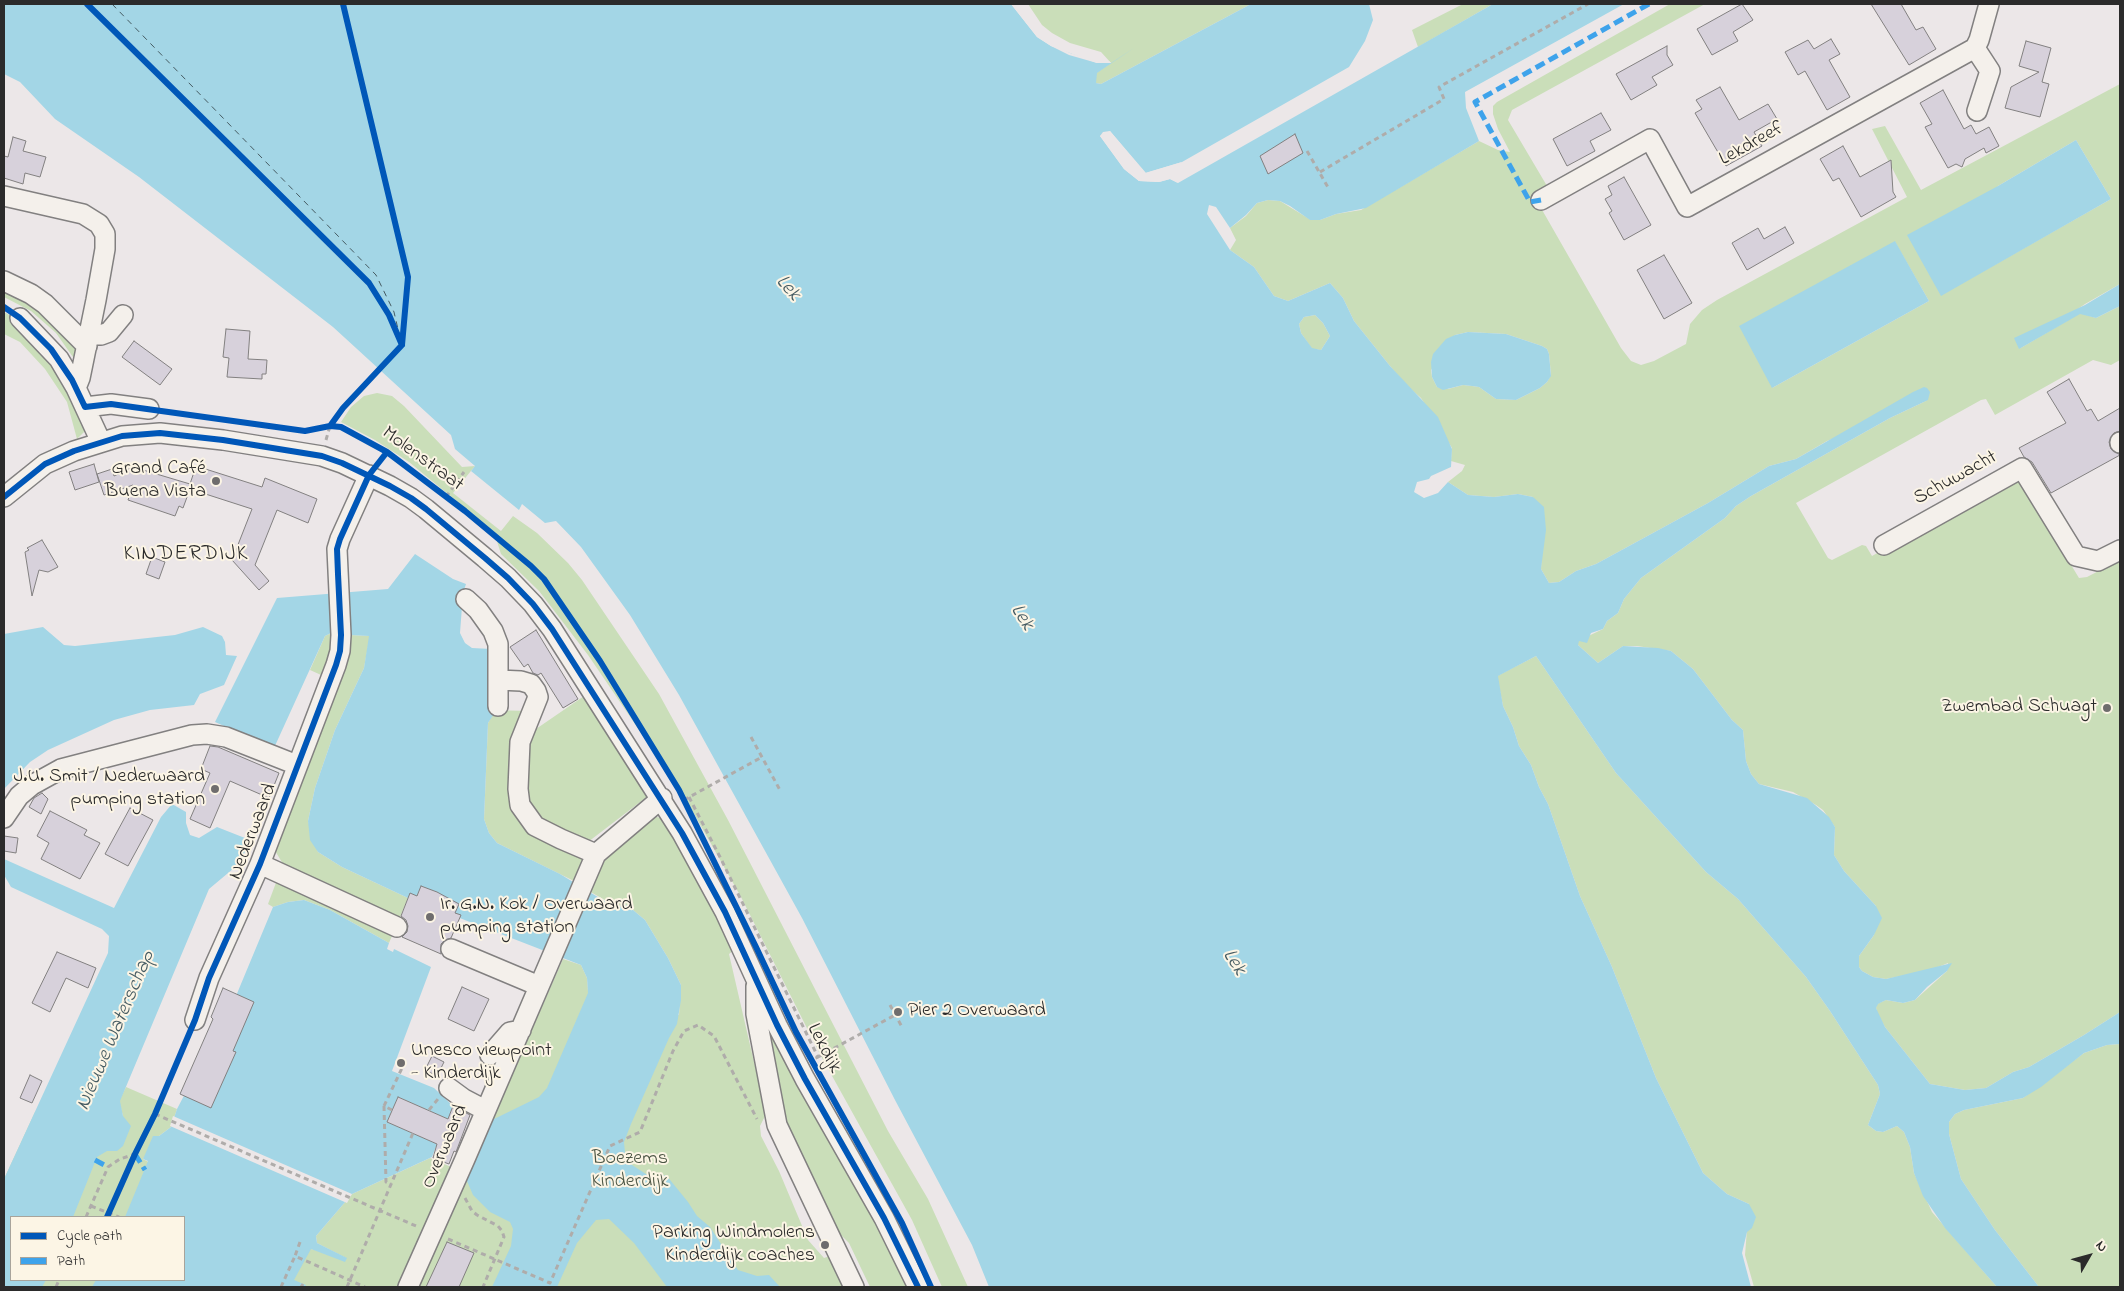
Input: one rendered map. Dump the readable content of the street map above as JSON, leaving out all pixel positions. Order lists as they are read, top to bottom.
{
  "streets": {
    "street": [
      "Lekdreef",
      "Molenstraat",
      "Schuwacht",
      "Nederwaard",
      "Lekdijk",
      "Overwaard"
    ]
  },
  "crossings": [
    ["Molenstraat", "Nederwaard"],
    ["Molenstraat", "Lekdijk"],
    ["Molenstraat", "Overwaard"],
    ["Lekdijk", "Overwaard"]
  ],
  "districts": ["KINDERDIJK"],
  "water": ["Lek", "Nieuwe Waterschap"],
  "parks": ["Boezems Kinderdijk"],
  "places": [
    "Grand Café Buena Vista",
    "Zwembad Schuagt",
    "J.U. Smit / Nederwaard pumping station",
    "Ir. G.N. Kok / Overwaard pumping station",
    "Pier 2 Overwaard",
    "Unesco viewpoint - Kinderdijk",
    "Parking Windmolens Kinderdijk coaches"
  ],
  "legend": ["Cycle path", "Path"],
  "north": "top right"
}
